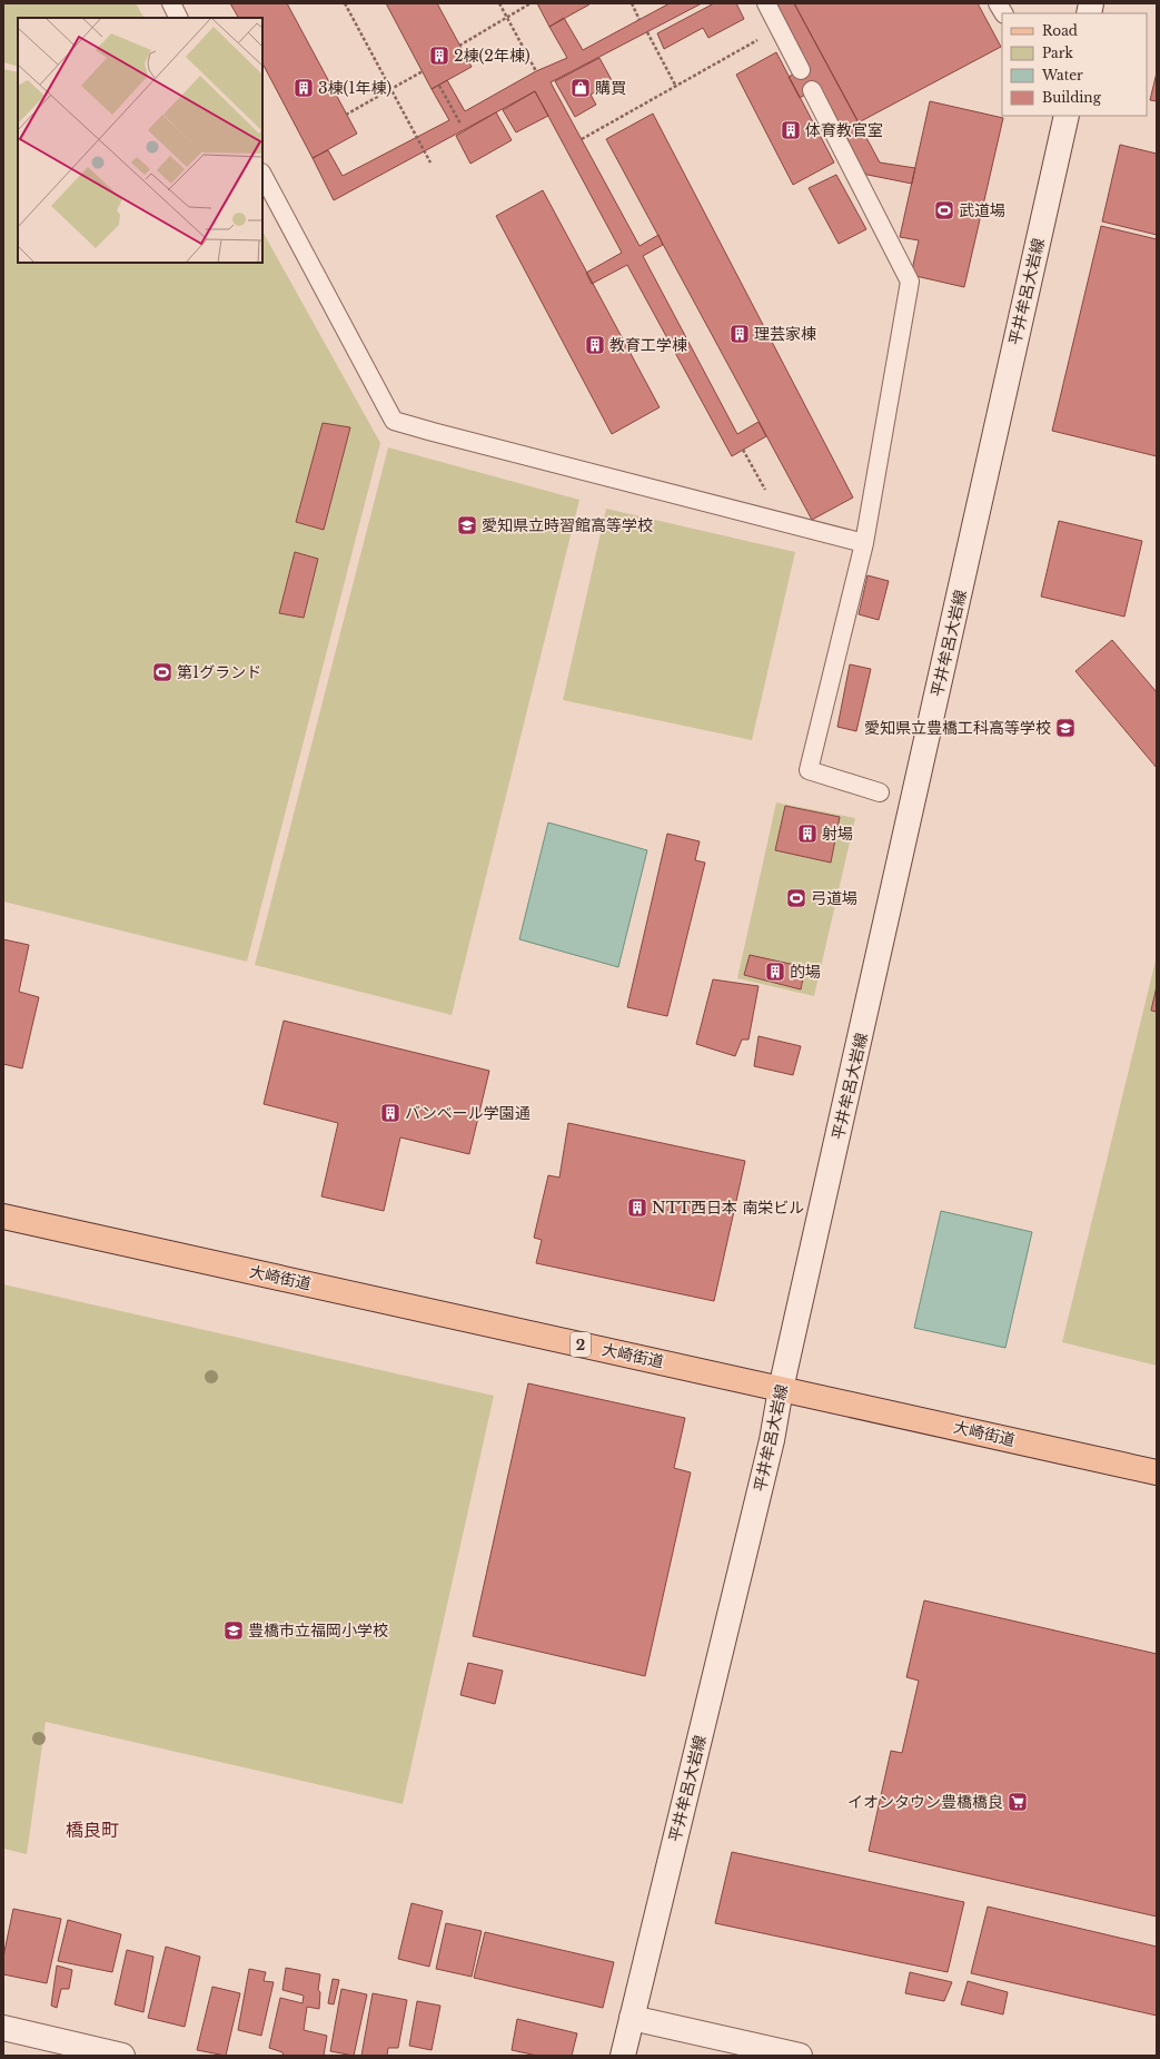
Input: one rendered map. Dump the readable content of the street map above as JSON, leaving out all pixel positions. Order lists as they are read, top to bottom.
{
  "streets": {
    "main road": ["平井牟呂大岩線", "大崎街道", "2"]
  },
  "crossings": [
    ["平井牟呂大岩線", "大崎街道"]
  ],
  "districts": ["橋良町"],
  "places": {
    "building": [
      "2棟(2年棟)",
      "3棟(1年棟)",
      "体育教官室",
      "理芸家棟",
      "教育工学棟",
      "射場",
      "的場",
      "バンベール学園通",
      "NTT西日本 南栄ビル"
    ],
    "shop": ["購買"],
    "sports": ["武道場", "第1グランド", "弓道場"],
    "school or university": ["愛知県立時習館高等学校", "愛知県立豊橋工科高等学校", "豊橋市立福岡小学校"],
    "supermarket": ["イオンタウン豊橋橋良"]
  },
  "legend": [
    "Road",
    "Park",
    "Water",
    "Building"
  ]
}
